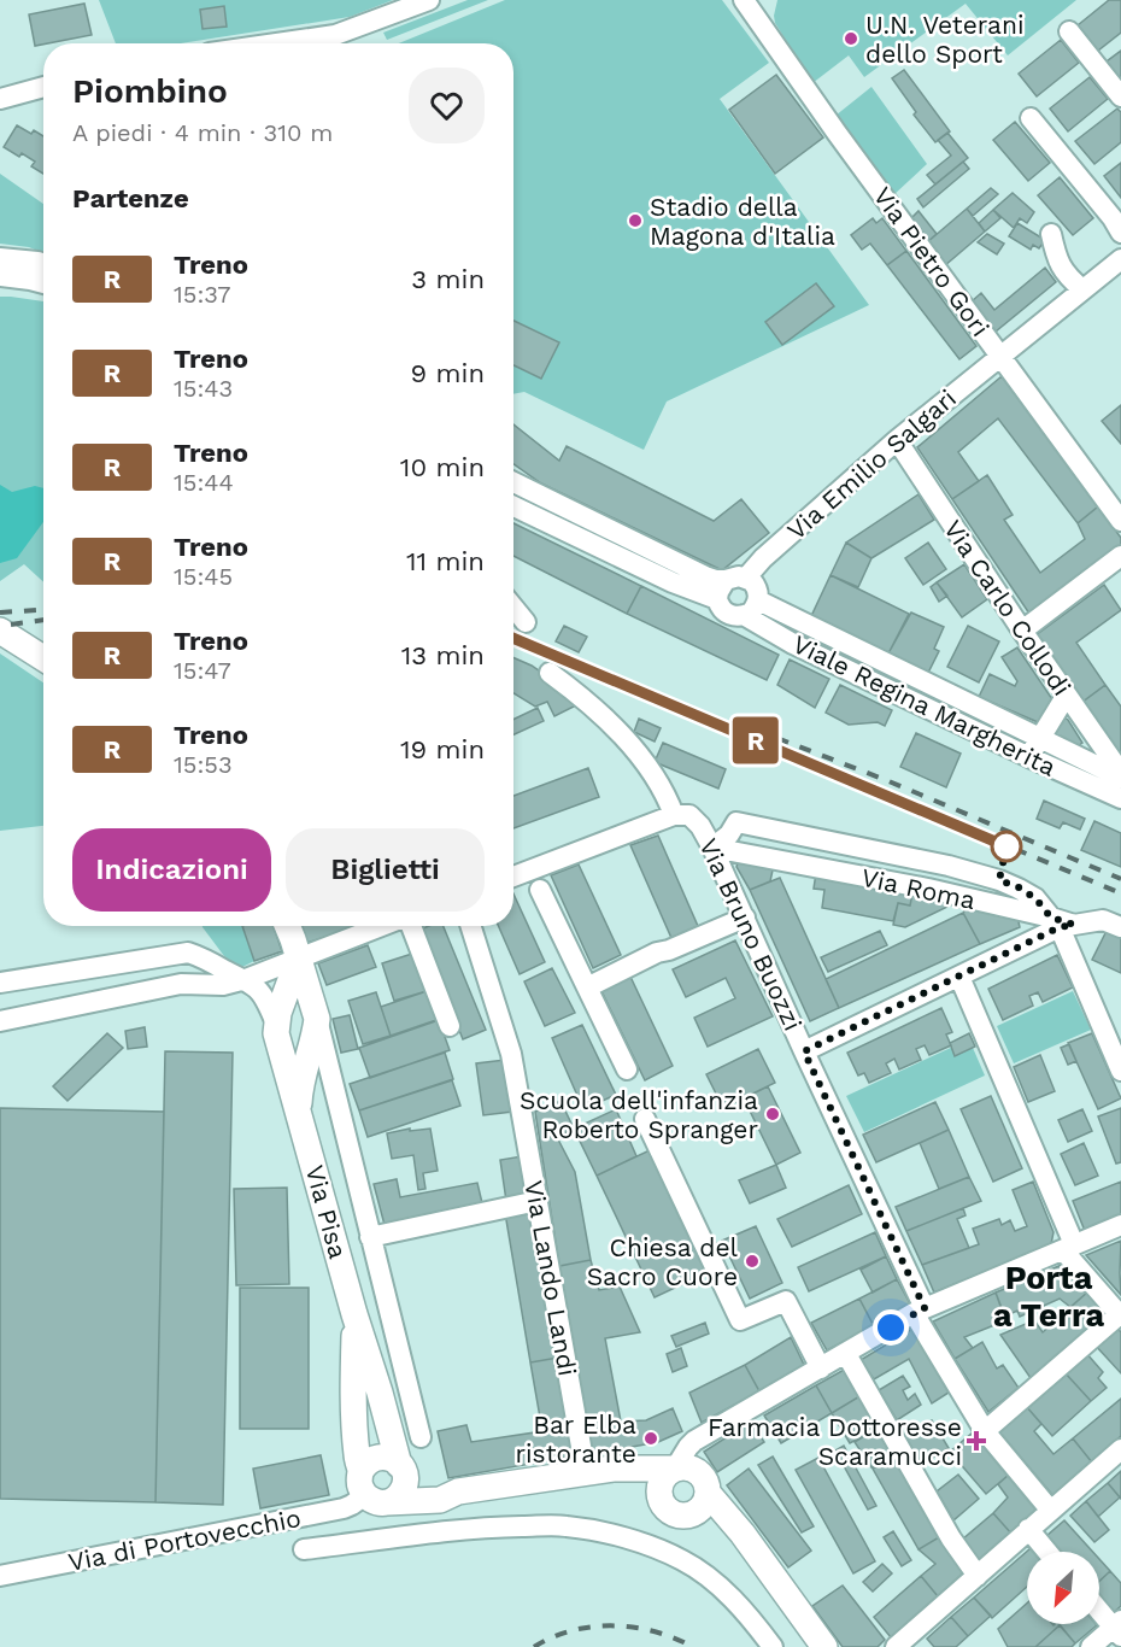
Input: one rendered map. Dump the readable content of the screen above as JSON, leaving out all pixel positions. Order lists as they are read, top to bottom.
{
  "streets": {
    "main road": ["Via Pisa", "Via di Portovecchio"],
    "street": [
      "Via Pietro Gori",
      "Via Emilio Salgari",
      "Via Carlo Collodi",
      "Viale Regina Margherita",
      "Via Roma",
      "Via Bruno Buozzi",
      "Via Lando Landi"
    ]
  },
  "crossings": [
    ["Via Pietro Gori", "Via Emilio Salgari"],
    ["Via Emilio Salgari", "Via Carlo Collodi"],
    ["Via Emilio Salgari", "Viale Regina Margherita"],
    ["Via Carlo Collodi", "Viale Regina Margherita"],
    ["Via Roma", "Via Bruno Buozzi"],
    ["Via Pisa", "Via di Portovecchio"]
  ],
  "districts": ["Porta a Terra"],
  "places": {
    "other": [
      "U.N. Veterani dello Sport",
      "Stadio della Magona d'Italia",
      "Scuola dell'infanzia Roberto Spranger",
      "Chiesa del Sacro Cuore",
      "Bar Elba ristorante"
    ],
    "health": ["Farmacia Dottoresse Scaramucci"]
  },
  "north": "bottom left",
  "page": {
    "on_map": "R",
    "heading": [
      ["Piombino", "A piedi · 4 min · 310 m"],
      "Partenze"
    ],
    "list": [
      {
        "mark": "R",
        "name": "Treno",
        "note": "15:37",
        "value": "3 min"
      },
      {
        "mark": "R",
        "name": "Treno",
        "note": "15:43",
        "value": "9 min"
      },
      {
        "mark": "R",
        "name": "Treno",
        "note": "15:44",
        "value": "10 min"
      },
      {
        "mark": "R",
        "name": "Treno",
        "note": "15:45",
        "value": "11 min"
      },
      {
        "mark": "R",
        "name": "Treno",
        "note": "15:47",
        "value": "13 min"
      },
      {
        "mark": "R",
        "name": "Treno",
        "note": "15:53",
        "value": "19 min"
      }
    ],
    "buttons": ["Indicazioni", "Biglietti"]
  }
}
